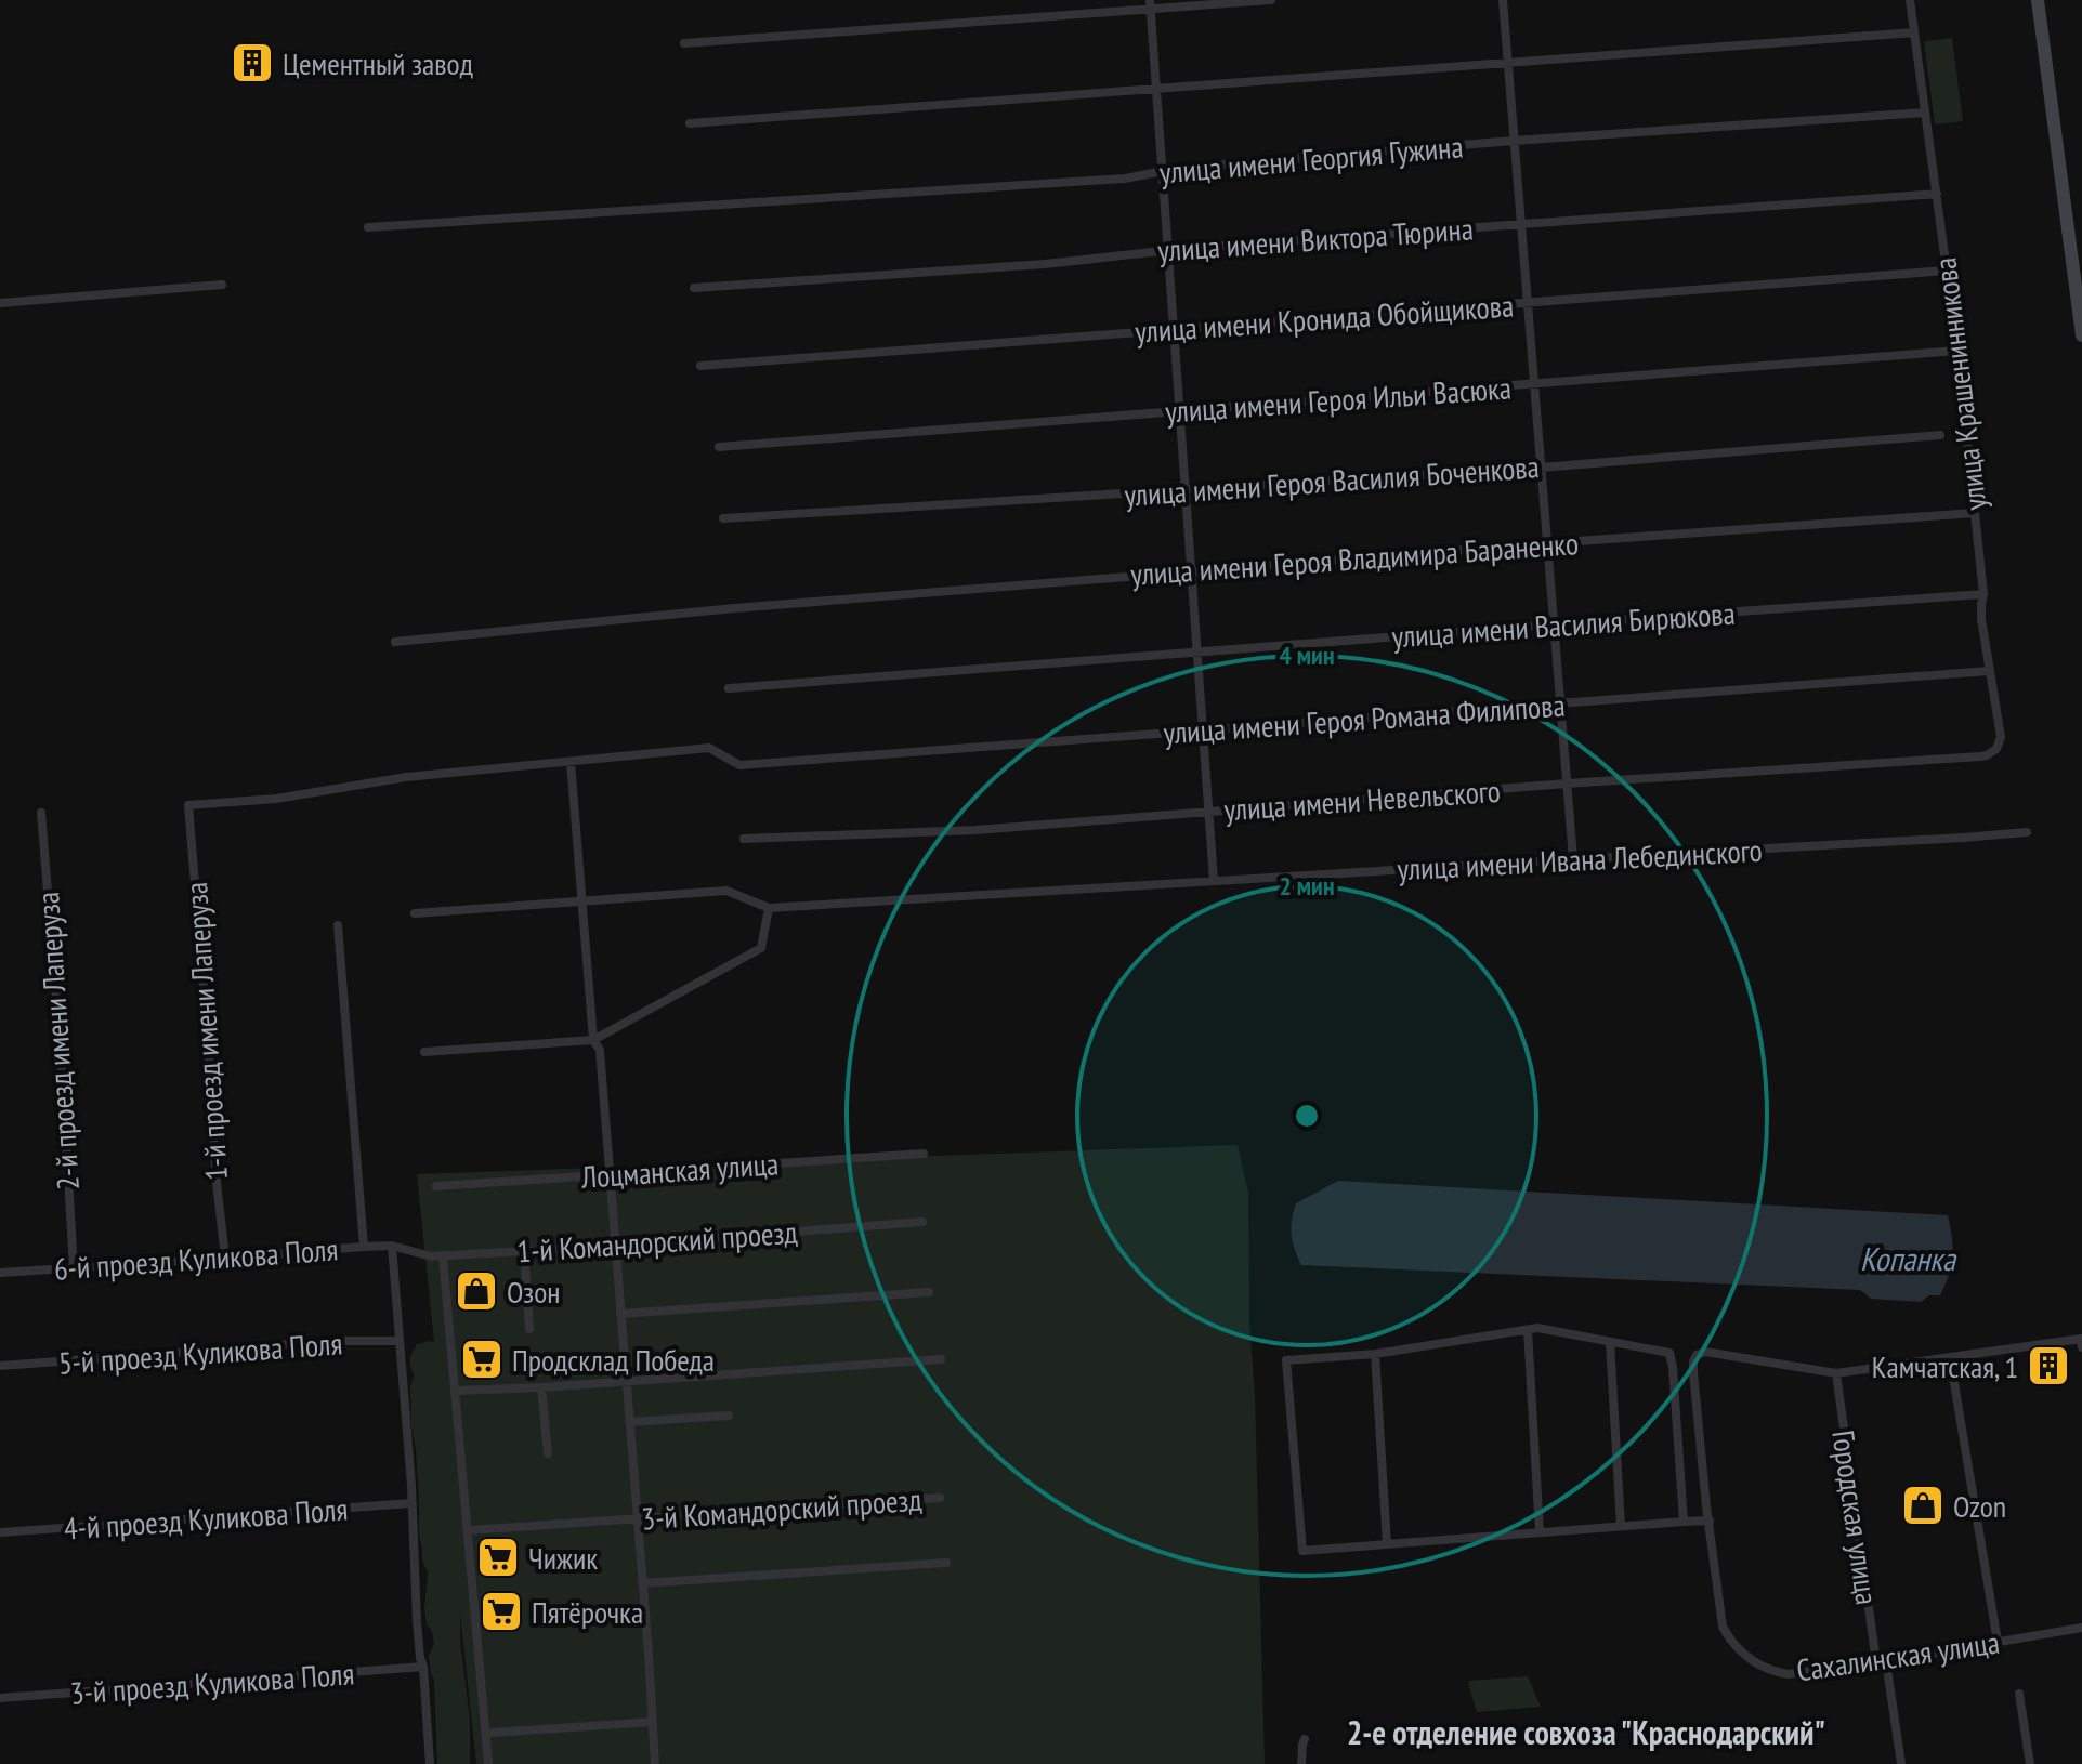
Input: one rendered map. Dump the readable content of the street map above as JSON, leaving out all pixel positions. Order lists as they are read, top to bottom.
{
  "streets": {
    "street": [
      "улица имени Георгия Гужина",
      "улица имени Виктора Тюрина",
      "улица имени Кронида Обойщикова",
      "улица Крашенинникова",
      "улица имени Героя Ильи Васюка",
      "улица имени Героя Василия Боченкова",
      "улица имени Героя Владимира Бараненко",
      "улица имени Василия Бирюкова",
      "улица имени Героя Романа Филипова",
      "улица имени Невельского",
      "улица имени Ивана Лебединского",
      "1-й проезд имени Лаперуза",
      "2-й проезд имени Лаперуза",
      "Лоцманская улица",
      "1-й Командорский проезд",
      "6-й проезд Куликова Поля",
      "5-й проезд Куликова Поля",
      "3-й Командорский проезд",
      "Городская улица",
      "4-й проезд Куликова Поля",
      "Сахалинская улица",
      "3-й проезд Куликова Поля"
    ]
  },
  "crossings": [
    ["улица имени Георгия Гужина", "улица Крашенинникова"],
    ["улица имени Виктора Тюрина", "улица Крашенинникова"],
    ["улица имени Кронида Обойщикова", "улица Крашенинникова"],
    ["улица Крашенинникова", "улица имени Героя Ильи Васюка"],
    ["улица Крашенинникова", "улица имени Героя Владимира Бараненко"],
    ["улица Крашенинникова", "улица имени Василия Бирюкова"],
    ["улица Крашенинникова", "улица имени Героя Романа Филипова"],
    ["улица Крашенинникова", "улица имени Невельского"],
    ["улица имени Героя Романа Филипова", "1-й проезд имени Лаперуза"],
    ["1-й проезд имени Лаперуза", "6-й проезд Куликова Поля"],
    ["2-й проезд имени Лаперуза", "6-й проезд Куликова Поля"],
    ["1-й Командорский проезд", "6-й проезд Куликова Поля"],
    ["Городская улица", "Сахалинская улица"]
  ],
  "districts": ["2-е отделение совхоза \"Краснодарский\""],
  "water": ["Копанка"],
  "places": {
    "building": ["Цементный завод", "Камчатская, 1"],
    "shop": ["Озон", "Ozon"],
    "supermarket": ["Продсклад Победа", "Чижик", "Пятёрочка"]
  },
  "rings": ["4 мин", "2 мин"]
}
